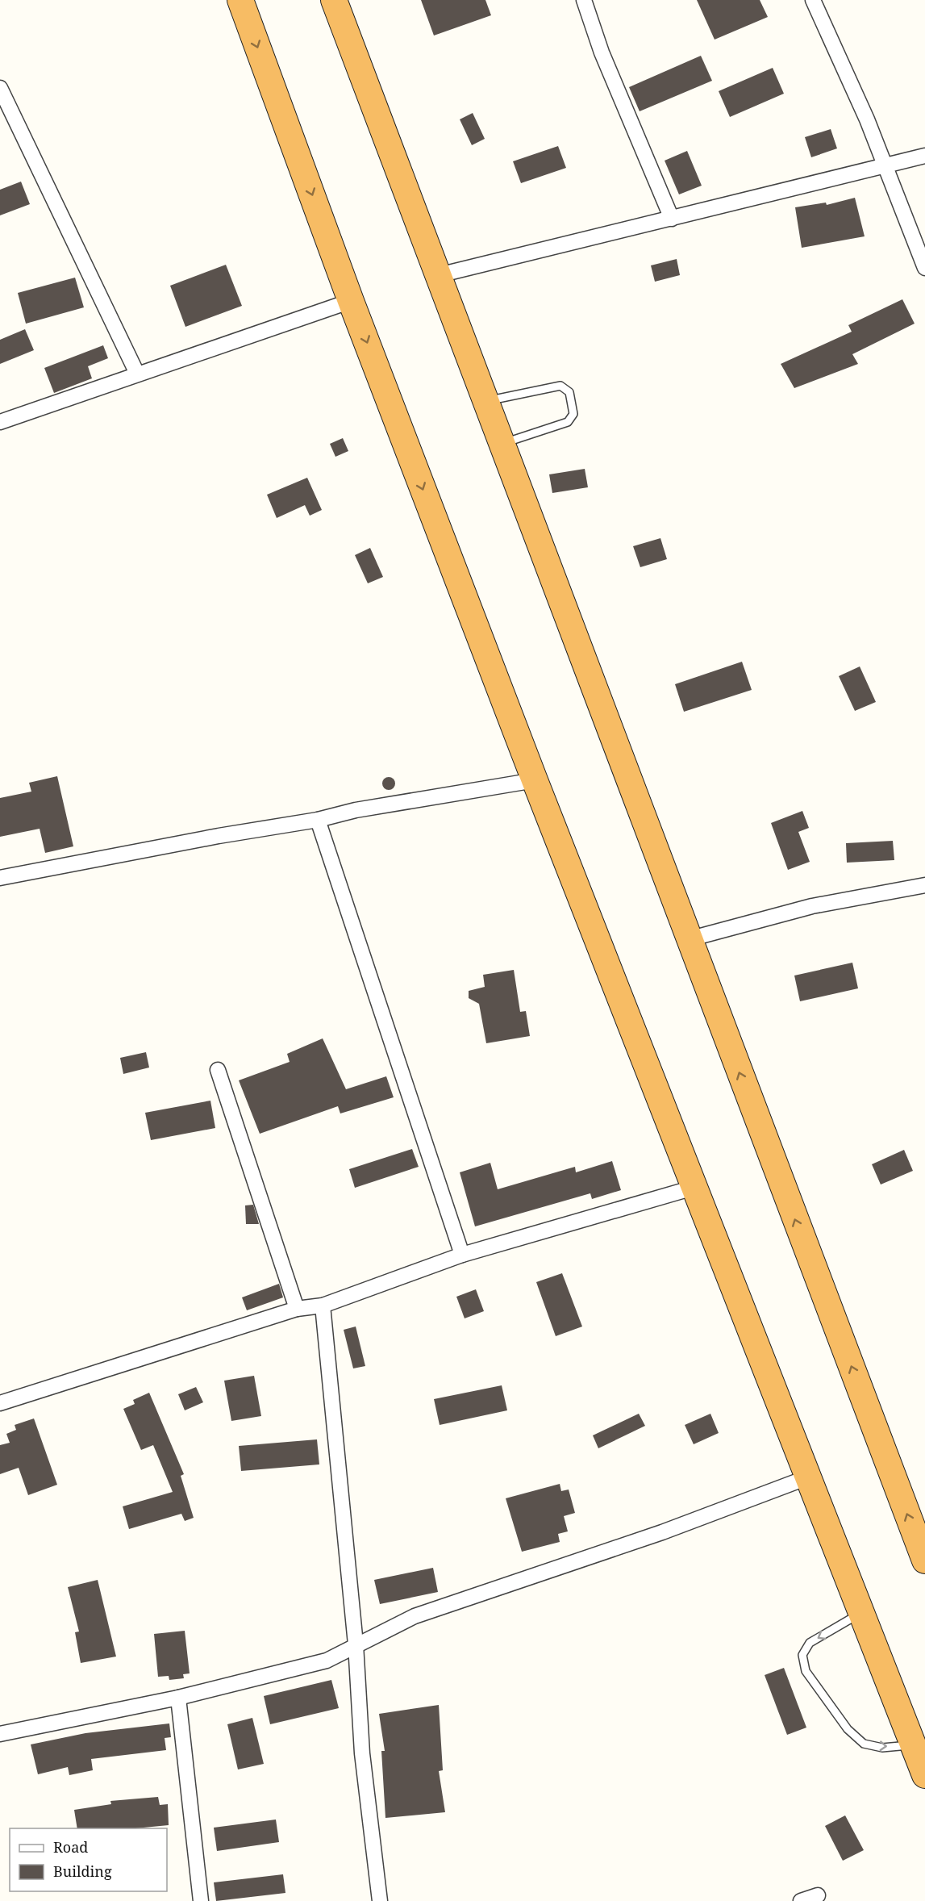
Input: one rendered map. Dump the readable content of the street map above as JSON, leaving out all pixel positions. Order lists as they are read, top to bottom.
{
  "legend": ["Road", "Building"]
}
